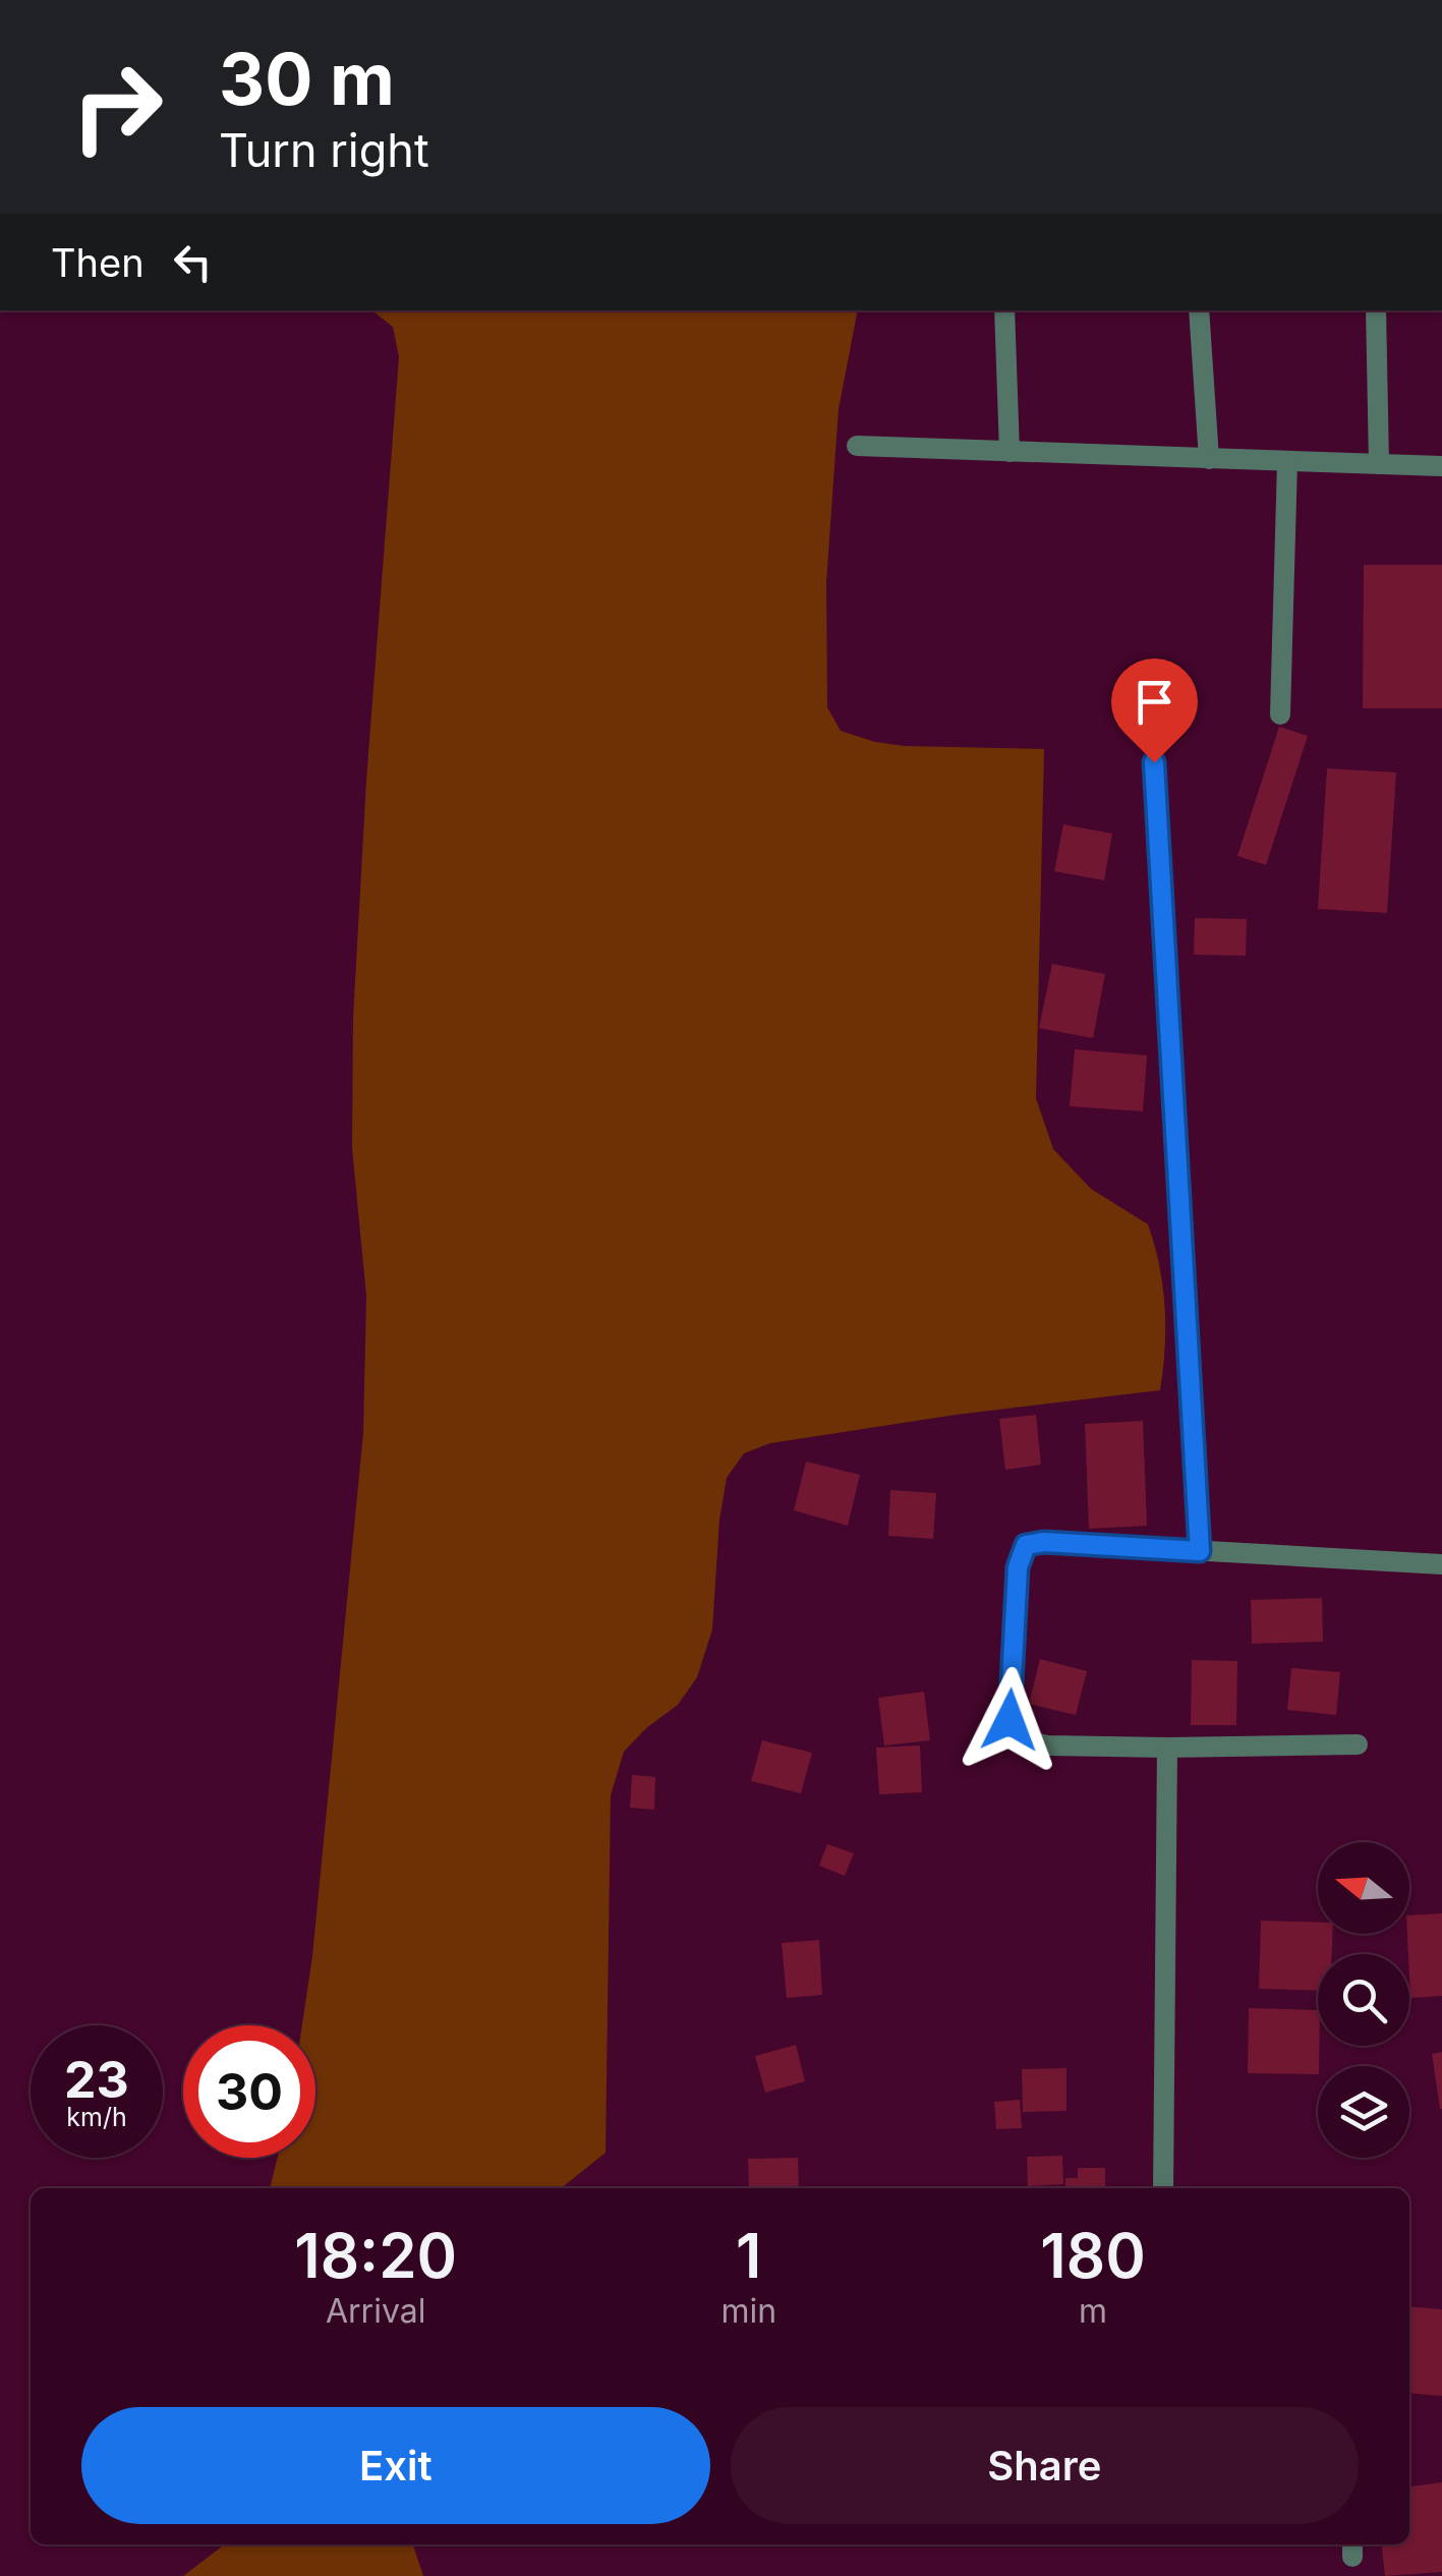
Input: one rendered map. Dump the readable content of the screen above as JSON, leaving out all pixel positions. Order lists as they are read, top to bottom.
{
  "north": "left",
  "page": {
    "turn": ["30 m", "Turn right"],
    "then": "Then",
    "speed": "23 km/h",
    "limit": "30",
    "eta": [
      "18:20",
      "Arrival",
      "1",
      "min",
      "180",
      "m"
    ],
    "buttons": ["Exit", "Share"]
  }
}
